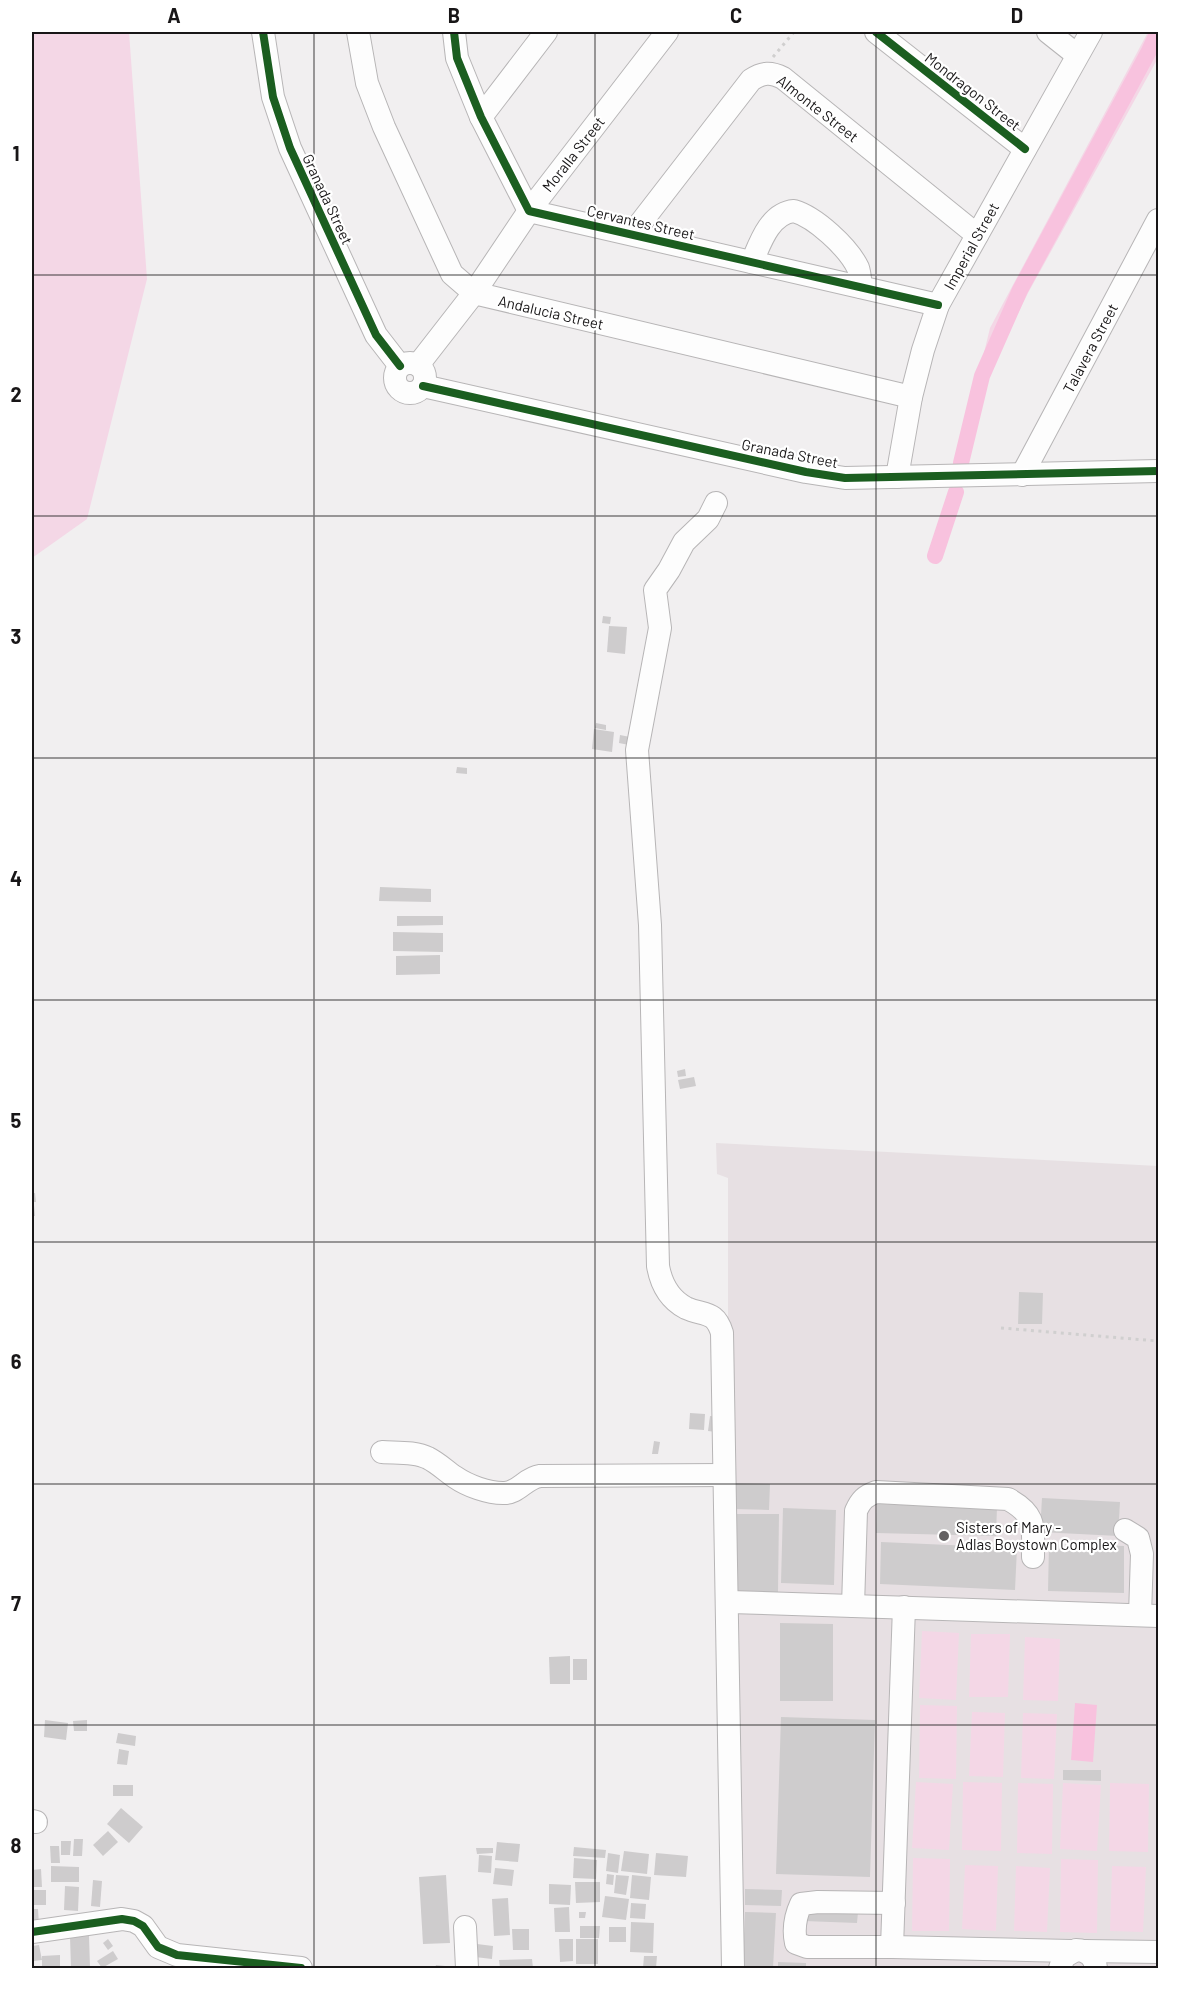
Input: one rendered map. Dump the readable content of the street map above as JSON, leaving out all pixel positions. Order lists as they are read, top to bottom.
{
  "streets": {
    "street": [
      "Mondragon Street",
      "Almonte Street",
      "Moralla Street",
      "Granada Street",
      "Cervantes Street",
      "Imperial Street",
      "Andalucia Street",
      "Talavera Street"
    ]
  },
  "crossings": [
    ["Mondragon Street", "Imperial Street"],
    ["Almonte Street", "Cervantes Street"],
    ["Almonte Street", "Imperial Street"],
    ["Moralla Street", "Granada Street"],
    ["Moralla Street", "Cervantes Street"],
    ["Moralla Street", "Andalucia Street"],
    ["Granada Street", "Imperial Street"],
    ["Granada Street", "Talavera Street"],
    ["Cervantes Street", "Imperial Street"],
    ["Imperial Street", "Andalucia Street"]
  ],
  "places": ["Sisters of Mary - Adlas Boystown Complex"],
  "grid": {
    "columns": [
      "A",
      "B",
      "C",
      "D"
    ],
    "rows": [
      "1",
      "2",
      "3",
      "4",
      "5",
      "6",
      "7",
      "8"
    ]
  }
}
